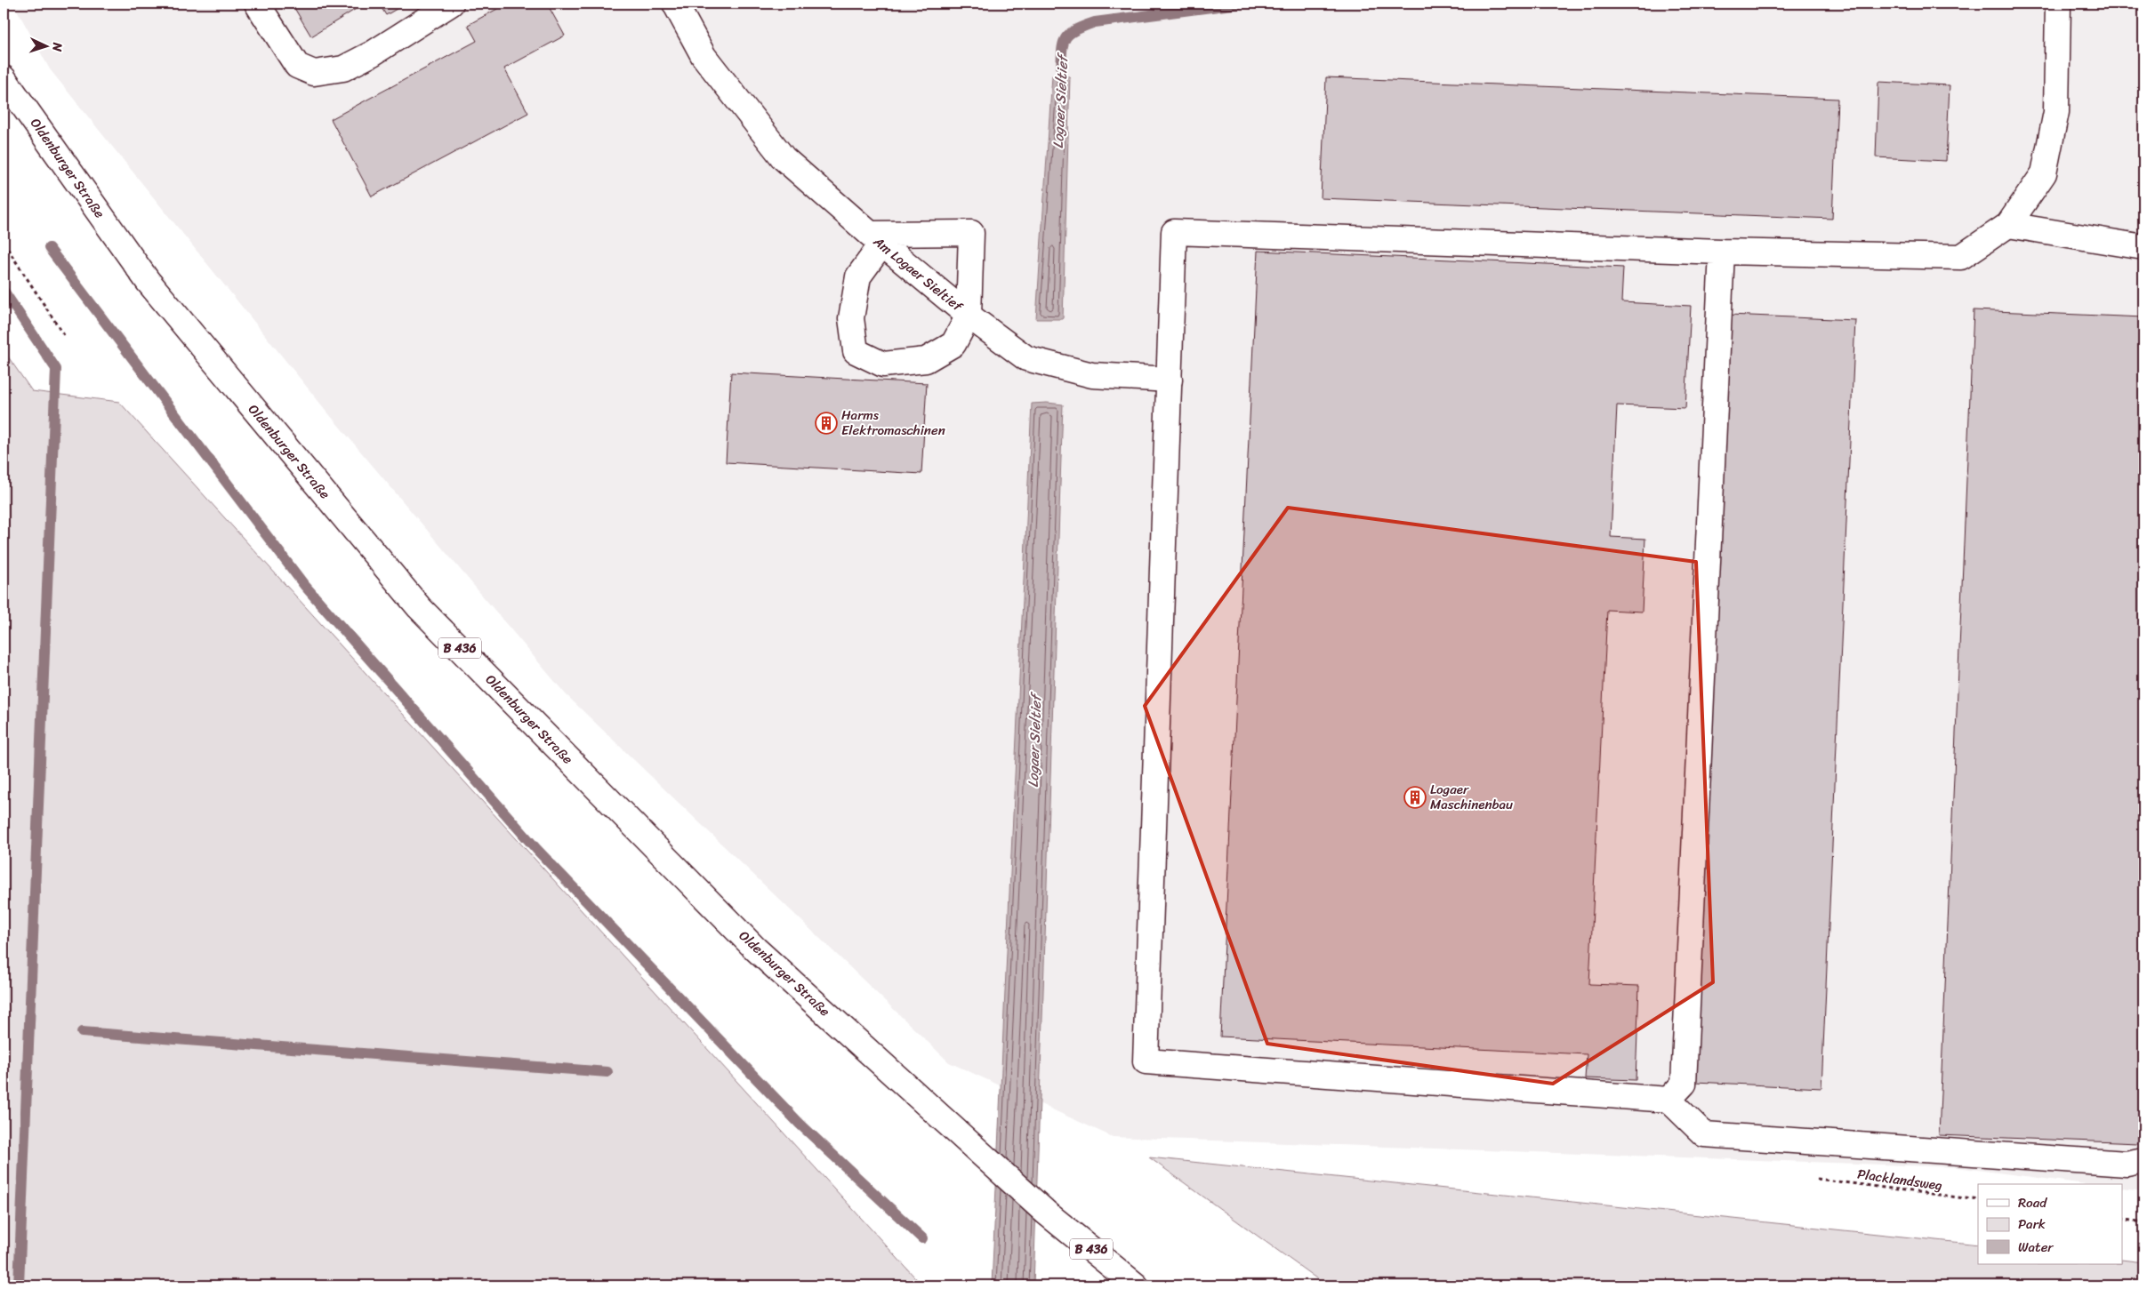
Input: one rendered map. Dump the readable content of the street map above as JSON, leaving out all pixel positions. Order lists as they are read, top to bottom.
{
  "streets": {
    "main road": ["Oldenburger Straße", "Am Logaer Sieltief", "B 436"],
    "path": ["Placklandsweg"]
  },
  "water": ["Logaer Sieltief"],
  "places": {
    "building": ["Harms Elektromaschinen", "Logaer Maschinenbau"]
  },
  "legend": ["Road", "Park", "Water"],
  "north": "right"
}
